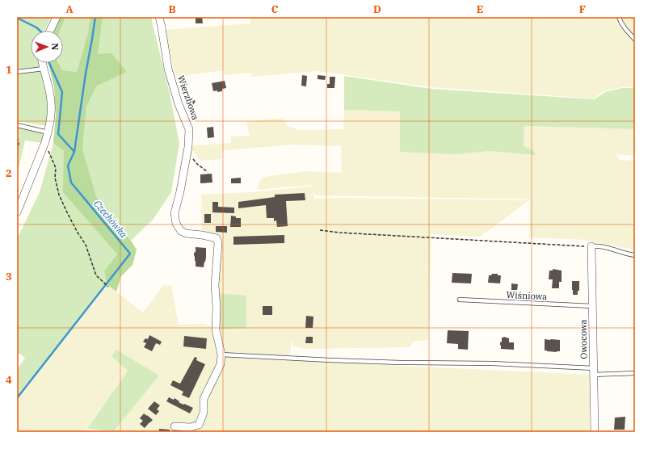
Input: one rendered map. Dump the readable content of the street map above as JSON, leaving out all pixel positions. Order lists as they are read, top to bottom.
{
  "streets": {
    "street": ["Wierzbowa", "Owocowa"],
    "lane": ["Wiśniowa"]
  },
  "crossings": [
    ["Wiśniowa", "Owocowa"]
  ],
  "water": ["Czechówka"],
  "north": "right",
  "grid": {
    "columns": [
      "A",
      "B",
      "C",
      "D",
      "E",
      "F"
    ],
    "rows": [
      "1",
      "2",
      "3",
      "4"
    ]
  }
}
